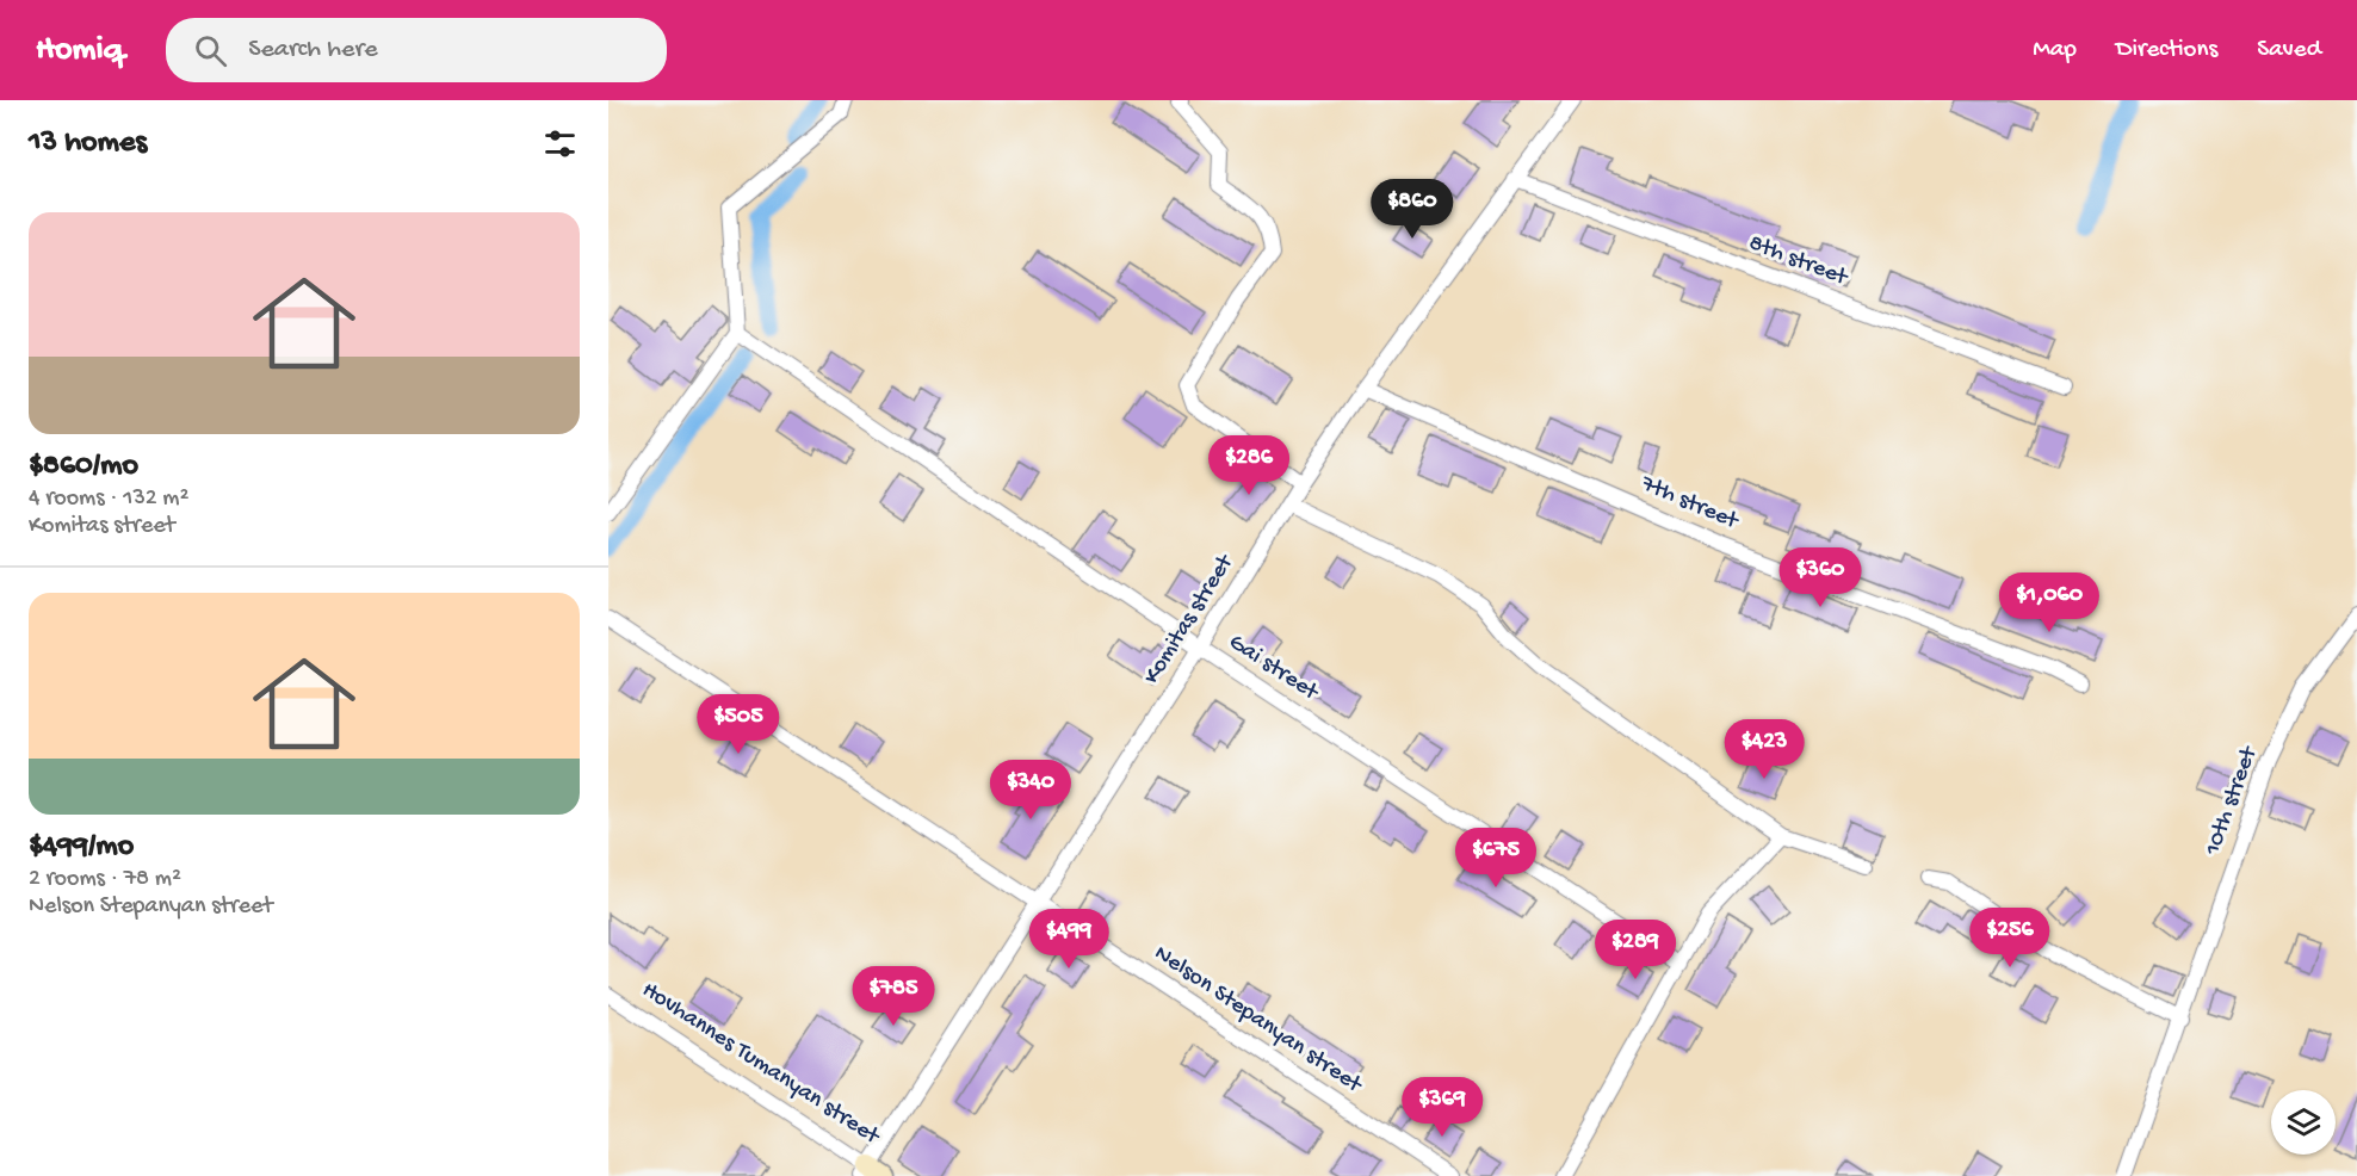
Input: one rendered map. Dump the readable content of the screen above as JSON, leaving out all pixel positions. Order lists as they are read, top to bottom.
{
  "streets": {
    "street": [
      "8th street",
      "7th street",
      "Komitas street",
      "Gai street",
      "10th street",
      "Nelson Stepanyan street",
      "Hovhannes Tumanyan street"
    ]
  },
  "crossings": [
    ["8th street", "Komitas street"],
    ["7th street", "Komitas street"],
    ["Komitas street", "Gai street"],
    ["Komitas street", "Nelson Stepanyan street"],
    ["Komitas street", "Hovhannes Tumanyan street"]
  ],
  "page": {
    "header": "Homiq",
    "search": "Search here",
    "nav": ["Map", "Directions", "Saved"],
    "heading": "13 homes",
    "price": [
      "$860",
      "$286",
      "$360",
      "$1,060",
      "$505",
      "$423",
      "$340",
      "$675",
      "$256",
      "$499",
      "$289",
      "$785",
      "$369"
    ],
    "list": [
      {
        "name": "$860/mo",
        "note": "4 rooms · 132 m² · Komitas street"
      },
      {
        "name": "$499/mo",
        "note": "2 rooms · 78 m² · Nelson Stepanyan street"
      }
    ]
  }
}
